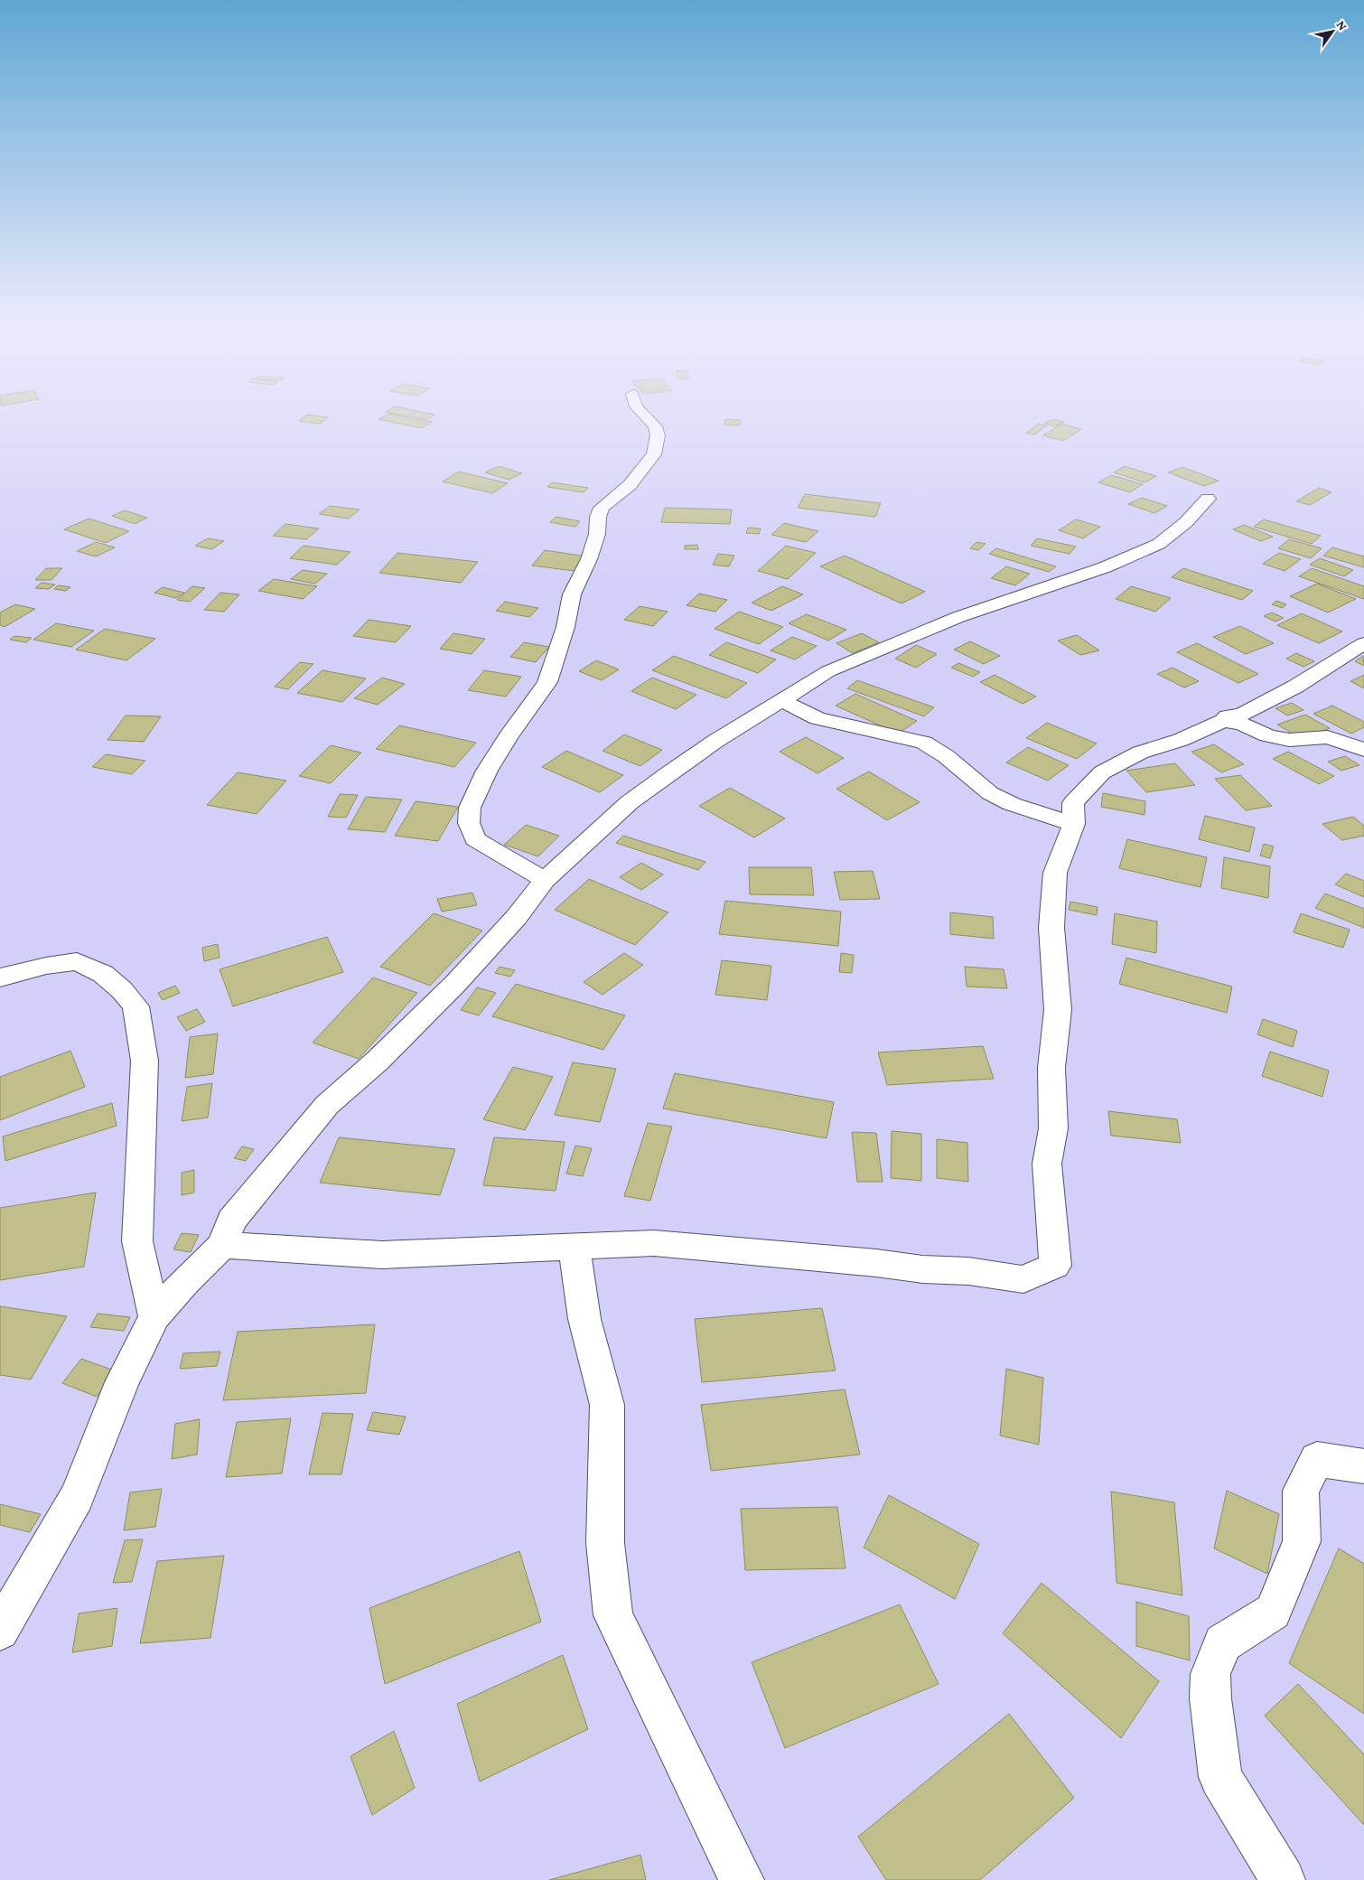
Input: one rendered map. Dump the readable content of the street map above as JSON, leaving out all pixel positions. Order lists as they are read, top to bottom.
{
  "north": "top right"
}
